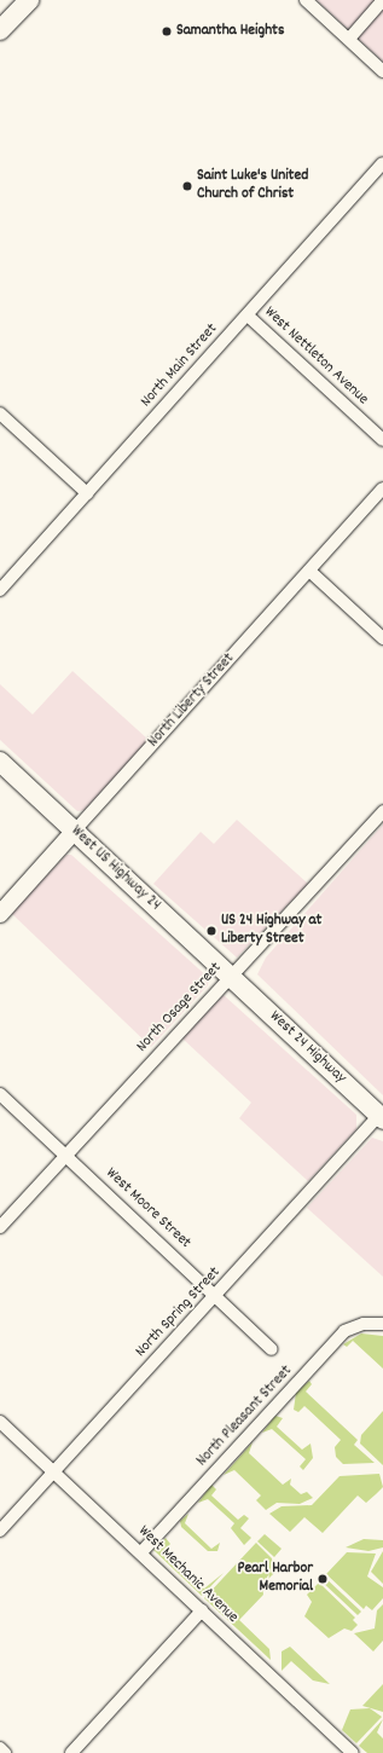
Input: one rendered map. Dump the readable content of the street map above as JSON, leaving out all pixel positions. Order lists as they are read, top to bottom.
{
  "streets": {
    "main road": ["North Liberty Street", "West US Highway 24", "West 24 Highway"],
    "street": [
      "West Nettleton Avenue",
      "North Main Street",
      "North Osage Street",
      "West Moore Street",
      "North Spring Street",
      "North Pleasant Street",
      "West Mechanic Avenue"
    ]
  },
  "crossings": [
    ["West Nettleton Avenue", "North Main Street"],
    ["North Liberty Street", "West US Highway 24"],
    ["West US Highway 24", "North Osage Street"],
    ["West US Highway 24", "West 24 Highway"],
    ["North Osage Street", "West 24 Highway"],
    ["North Osage Street", "West Moore Street"],
    ["West 24 Highway", "North Spring Street"],
    ["West Moore Street", "North Spring Street"],
    ["North Spring Street", "West Mechanic Avenue"],
    ["North Pleasant Street", "West Mechanic Avenue"]
  ],
  "places": [
    "Samantha Heights",
    "Saint Luke's United Church of Christ",
    "US 24 Highway at Liberty Street",
    "Pearl Harbor Memorial"
  ]
}
